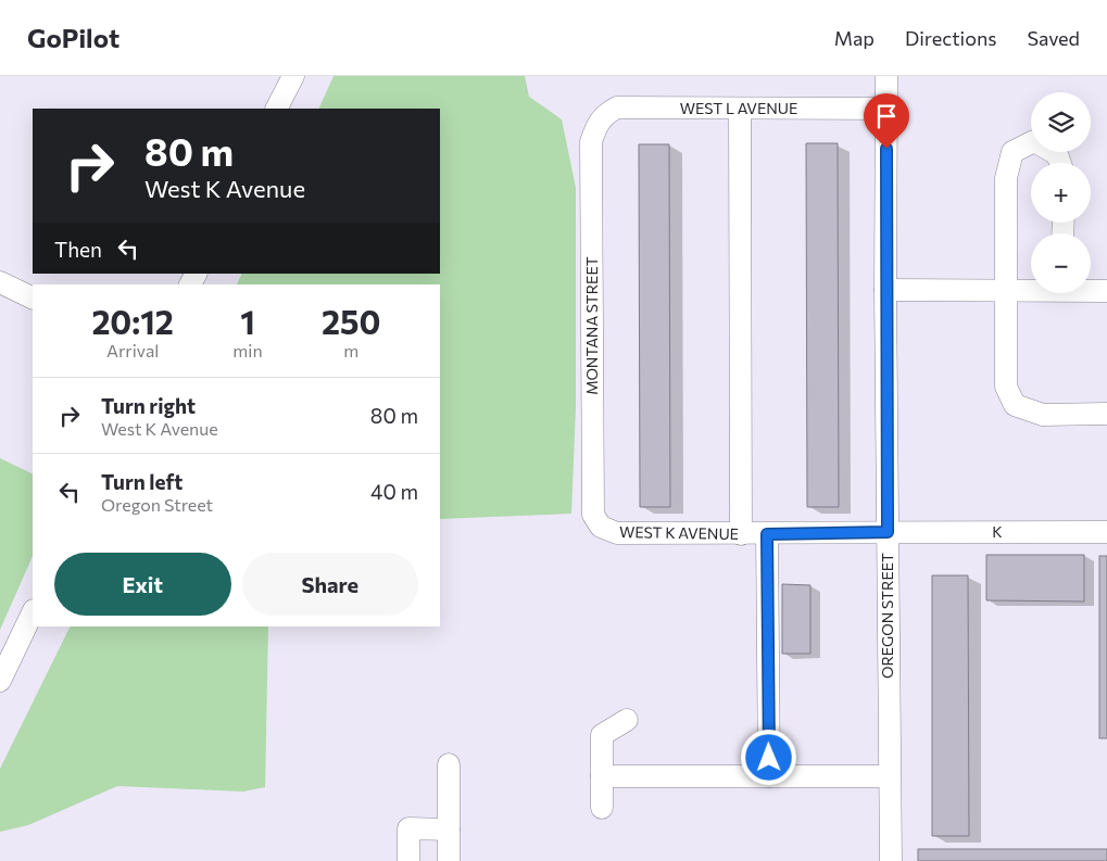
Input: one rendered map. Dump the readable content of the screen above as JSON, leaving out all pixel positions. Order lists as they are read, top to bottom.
{
  "streets": {
    "street": [
      "WEST L AVENUE",
      "MONTANA STREET",
      "K",
      "WEST K AVENUE",
      "OREGON STREET"
    ]
  },
  "crossings": [
    ["WEST L AVENUE", "MONTANA STREET"],
    ["WEST L AVENUE", "OREGON STREET"],
    ["MONTANA STREET", "WEST K AVENUE"],
    ["K", "WEST K AVENUE"],
    ["K", "OREGON STREET"],
    ["WEST K AVENUE", "OREGON STREET"]
  ],
  "page": {
    "header": "GoPilot",
    "nav": ["Map", "Directions", "Saved"],
    "map_buttons": ["+", "−"],
    "turn": ["80 m", "West K Avenue"],
    "then": "Then",
    "eta": [
      "20:12",
      "Arrival",
      "1",
      "min",
      "250",
      "m"
    ],
    "list": [
      {
        "name": "Turn right",
        "note": "West K Avenue",
        "value": "80 m"
      },
      {
        "name": "Turn left",
        "note": "Oregon Street",
        "value": "40 m"
      }
    ],
    "buttons": ["Exit", "Share"]
  }
}
